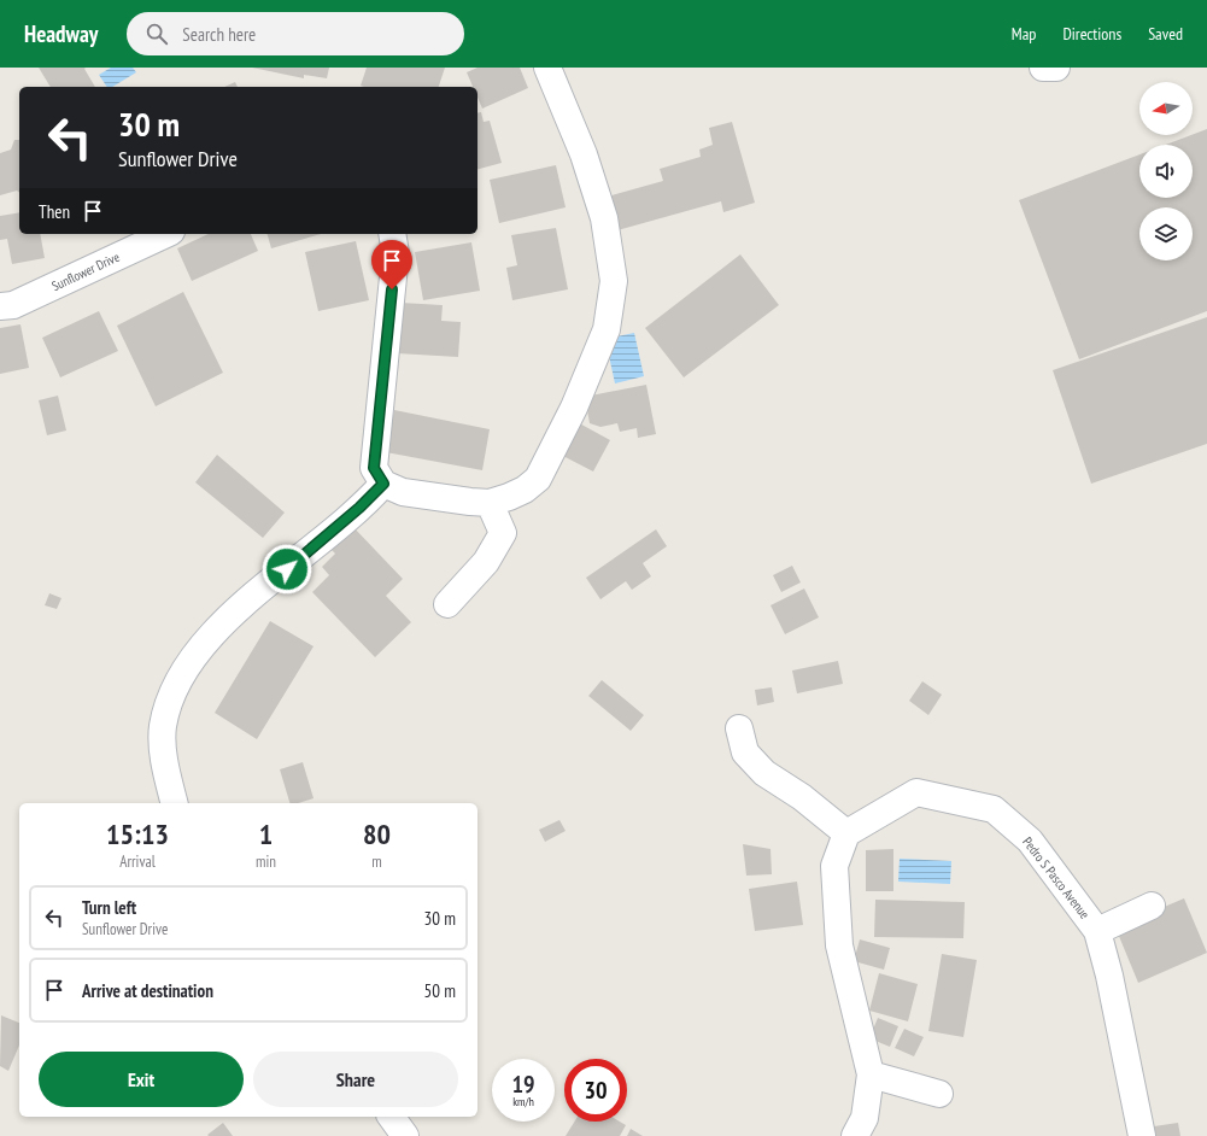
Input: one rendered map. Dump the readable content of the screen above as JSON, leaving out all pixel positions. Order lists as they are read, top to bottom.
{
  "streets": {
    "street": ["Sunflower Drive", "Pedro S Pasco Avenue"]
  },
  "north": "left",
  "page": {
    "header": "Headway",
    "search": "Search here",
    "nav": ["Map", "Directions", "Saved"],
    "turn": ["30 m", "Sunflower Drive"],
    "then": "Then",
    "eta": [
      "15:13",
      "Arrival",
      "1",
      "min",
      "80",
      "m"
    ],
    "list": [
      {
        "name": "Turn left",
        "note": "Sunflower Drive",
        "value": "30 m"
      },
      {
        "name": "Arrive at destination",
        "value": "50 m"
      }
    ],
    "buttons": ["Exit", "Share"],
    "speed": "19 km/h",
    "limit": "30"
  }
}
